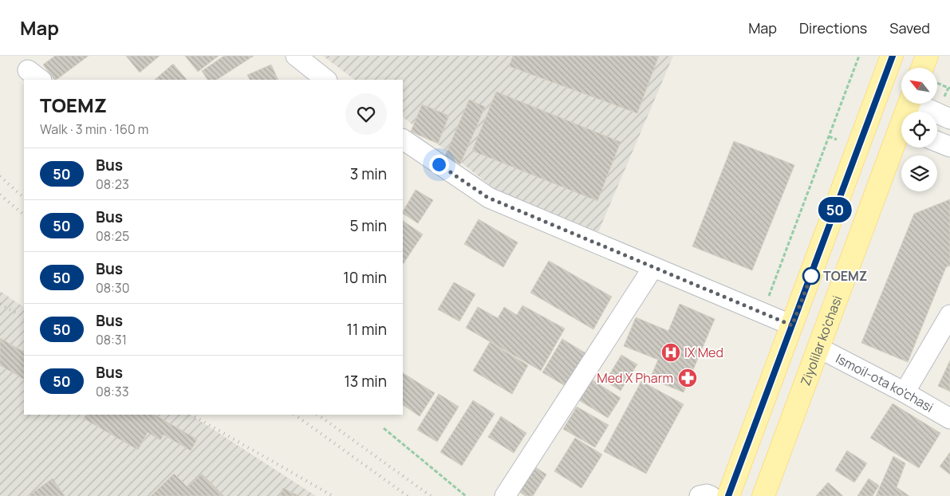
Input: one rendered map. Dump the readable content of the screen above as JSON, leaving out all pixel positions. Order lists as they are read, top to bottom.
{
  "streets": {
    "main road": ["Ziyolilar ko'chasi"],
    "street": ["Ismoil-ota ko'chasi"]
  },
  "crossings": [
    ["Ziyolilar ko'chasi", "Ismoil-ota ko'chasi"]
  ],
  "places": {
    "other": ["TOEMZ"],
    "hospital": ["IX Med"],
    "pharmacy": ["Med X Pharm"]
  },
  "lines": ["bus line 50"],
  "north": "top left",
  "page": {
    "header": "Map",
    "nav": ["Map", "Directions", "Saved"],
    "on_map": "50",
    "heading": ["TOEMZ", "Walk · 3 min · 160 m"],
    "list": [
      {
        "mark": "50",
        "name": "Bus",
        "note": "08:23",
        "value": "3 min"
      },
      {
        "mark": "50",
        "name": "Bus",
        "note": "08:25",
        "value": "5 min"
      },
      {
        "mark": "50",
        "name": "Bus",
        "note": "08:30",
        "value": "10 min"
      },
      {
        "mark": "50",
        "name": "Bus",
        "note": "08:31",
        "value": "11 min"
      },
      {
        "mark": "50",
        "name": "Bus",
        "note": "08:33",
        "value": "13 min"
      }
    ]
  }
}
